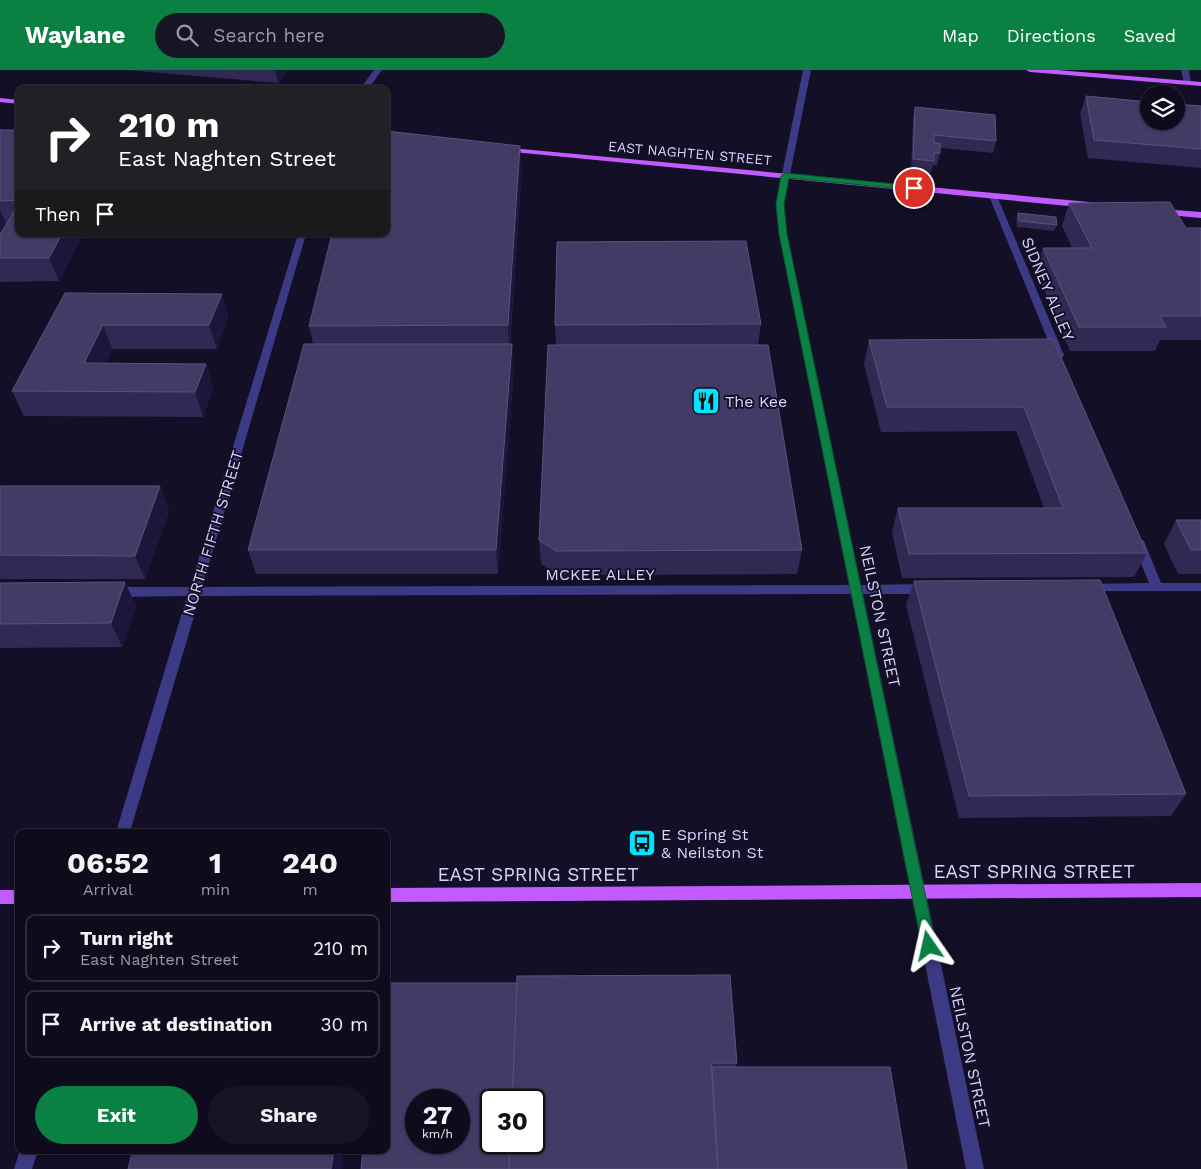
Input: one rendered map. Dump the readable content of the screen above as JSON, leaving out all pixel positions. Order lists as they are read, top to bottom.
{
  "streets": {
    "main road": ["EAST NAGHTEN STREET", "EAST SPRING STREET"],
    "street": [
      "SIDNEY ALLEY",
      "NORTH FIFTH STREET",
      "MCKEE ALLEY",
      "NEILSTON STREET"
    ]
  },
  "crossings": [
    ["EAST NAGHTEN STREET", "SIDNEY ALLEY"],
    ["EAST NAGHTEN STREET", "NEILSTON STREET"],
    ["NORTH FIFTH STREET", "MCKEE ALLEY"],
    ["MCKEE ALLEY", "NEILSTON STREET"],
    ["NEILSTON STREET", "EAST SPRING STREET"]
  ],
  "places": {
    "restaurant": ["The Kee"],
    "bus stop": ["E Spring St & Neilston St"]
  },
  "page": {
    "header": "Waylane",
    "search": "Search here",
    "nav": ["Map", "Directions", "Saved"],
    "turn": ["210 m", "East Naghten Street"],
    "then": "Then",
    "eta": [
      "06:52",
      "Arrival",
      "1",
      "min",
      "240",
      "m"
    ],
    "list": [
      {
        "name": "Turn right",
        "note": "East Naghten Street",
        "value": "210 m"
      },
      {
        "name": "Arrive at destination",
        "value": "30 m"
      }
    ],
    "buttons": ["Exit", "Share"],
    "speed": "27 km/h",
    "limit": "30"
  }
}
